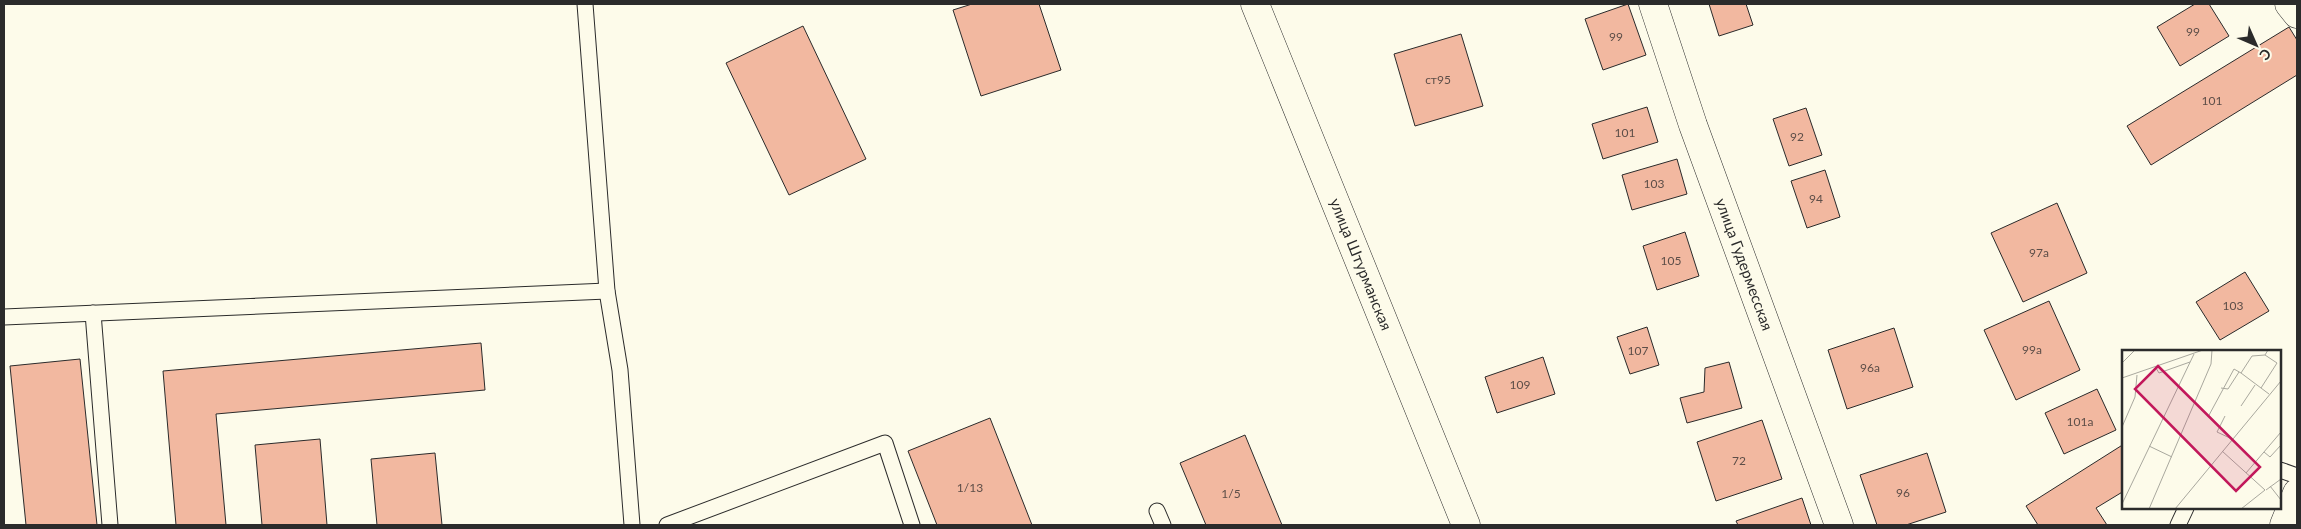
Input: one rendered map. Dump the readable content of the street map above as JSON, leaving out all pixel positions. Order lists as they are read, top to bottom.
{
  "streets": {
    "street": ["улица Штурманская", "улица Гудермесская"]
  },
  "house_numbers": [
    "99",
    "99",
    "ст95",
    "101",
    "101",
    "92",
    "103",
    "94",
    "97а",
    "105",
    "103",
    "99а",
    "107",
    "96а",
    "109",
    "101а",
    "72",
    "1/13",
    "96",
    "1/5"
  ],
  "north": "bottom right"
}
